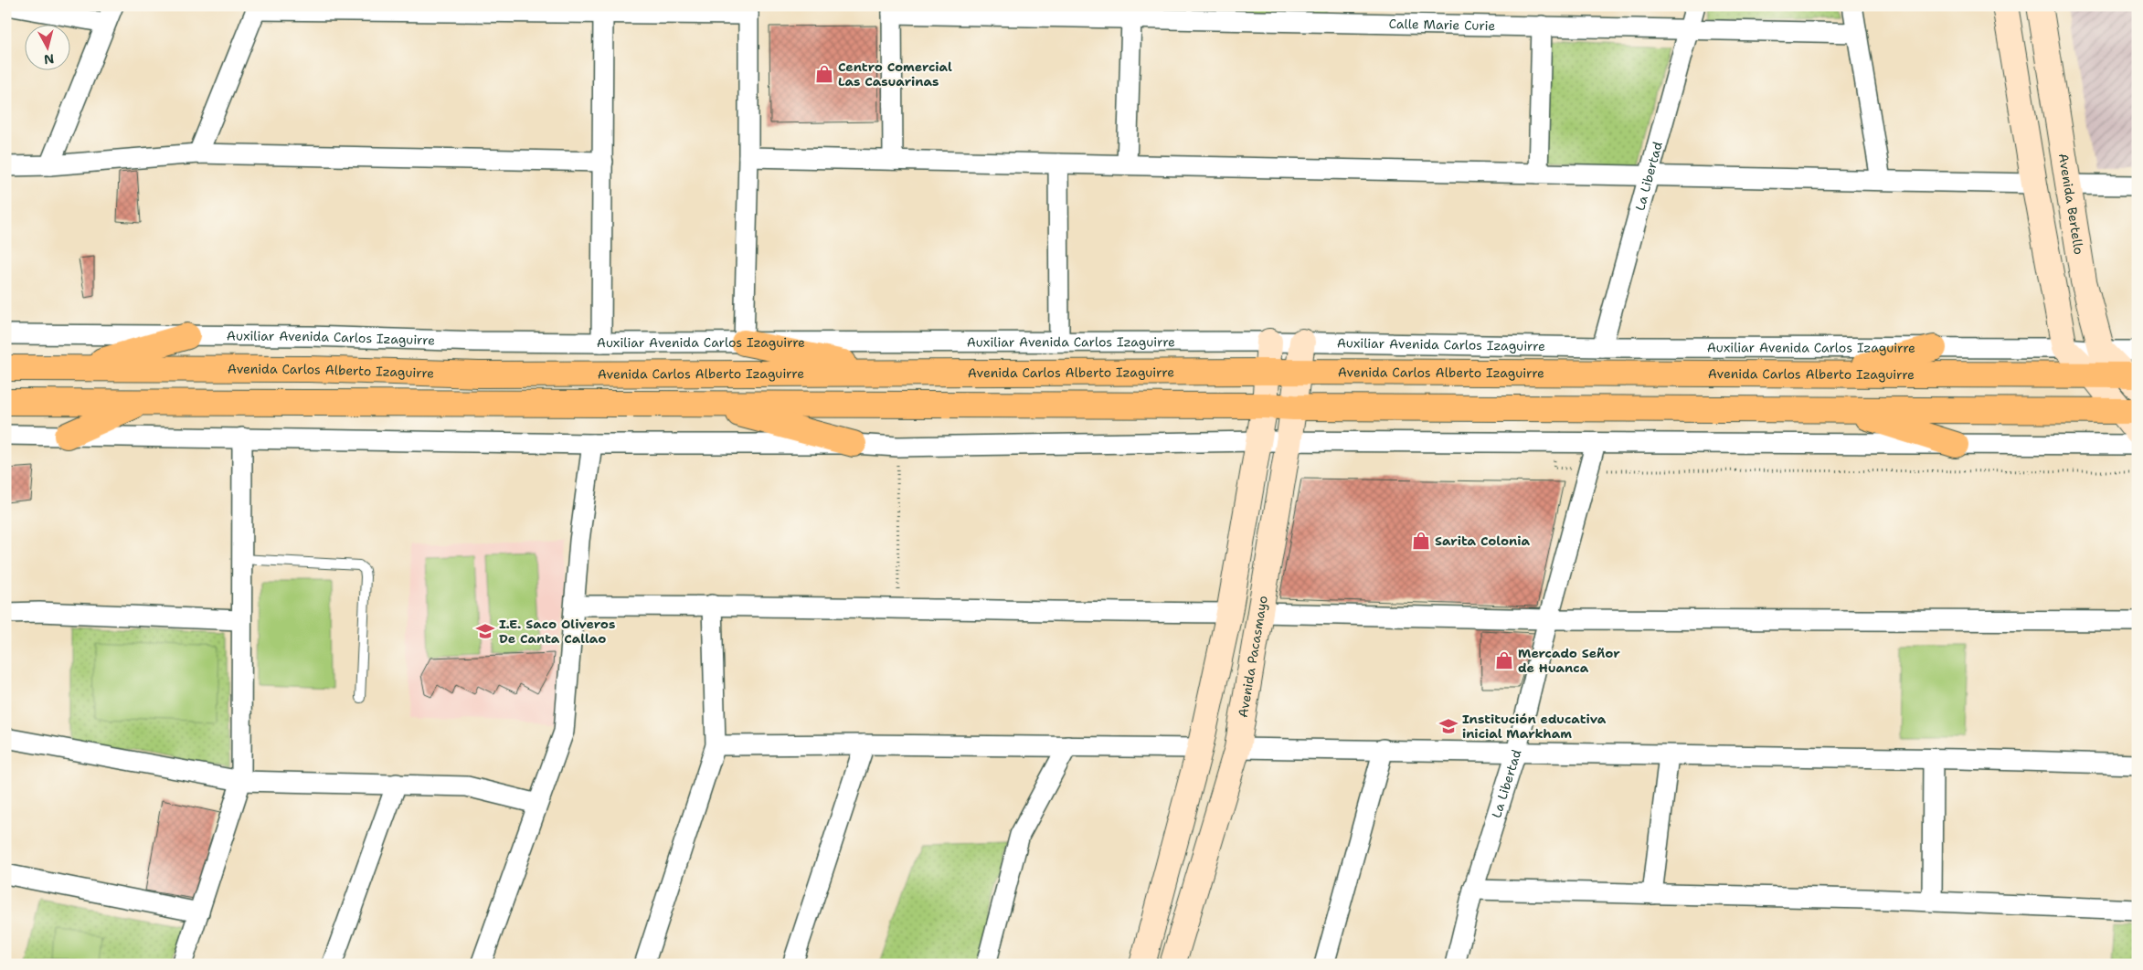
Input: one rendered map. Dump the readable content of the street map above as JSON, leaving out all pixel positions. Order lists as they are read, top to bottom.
{
  "streets": {
    "main road": ["Avenida Bertello", "Avenida Carlos Alberto Izaguirre", "Avenida Pacasmayo"],
    "street": ["Calle Marie Curie", "La Libertad", "Auxiliar Avenida Carlos Izaguirre"]
  },
  "crossings": [
    ["Calle Marie Curie", "La Libertad"],
    ["La Libertad", "Auxiliar Avenida Carlos Izaguirre"],
    ["Avenida Bertello", "Auxiliar Avenida Carlos Izaguirre"],
    ["Avenida Bertello", "Avenida Carlos Alberto Izaguirre"],
    ["Auxiliar Avenida Carlos Izaguirre", "Avenida Pacasmayo"],
    ["Avenida Carlos Alberto Izaguirre", "Avenida Pacasmayo"]
  ],
  "places": {
    "shop": ["Centro Comercial Las Casuarinas", "Sarita Colonia", "Mercado Señor de Huanca"],
    "school or university": ["I.E. Saco Oliveros De Canta Callao", "Institución educativa inicial Markham"]
  },
  "north": "bottom"
}
